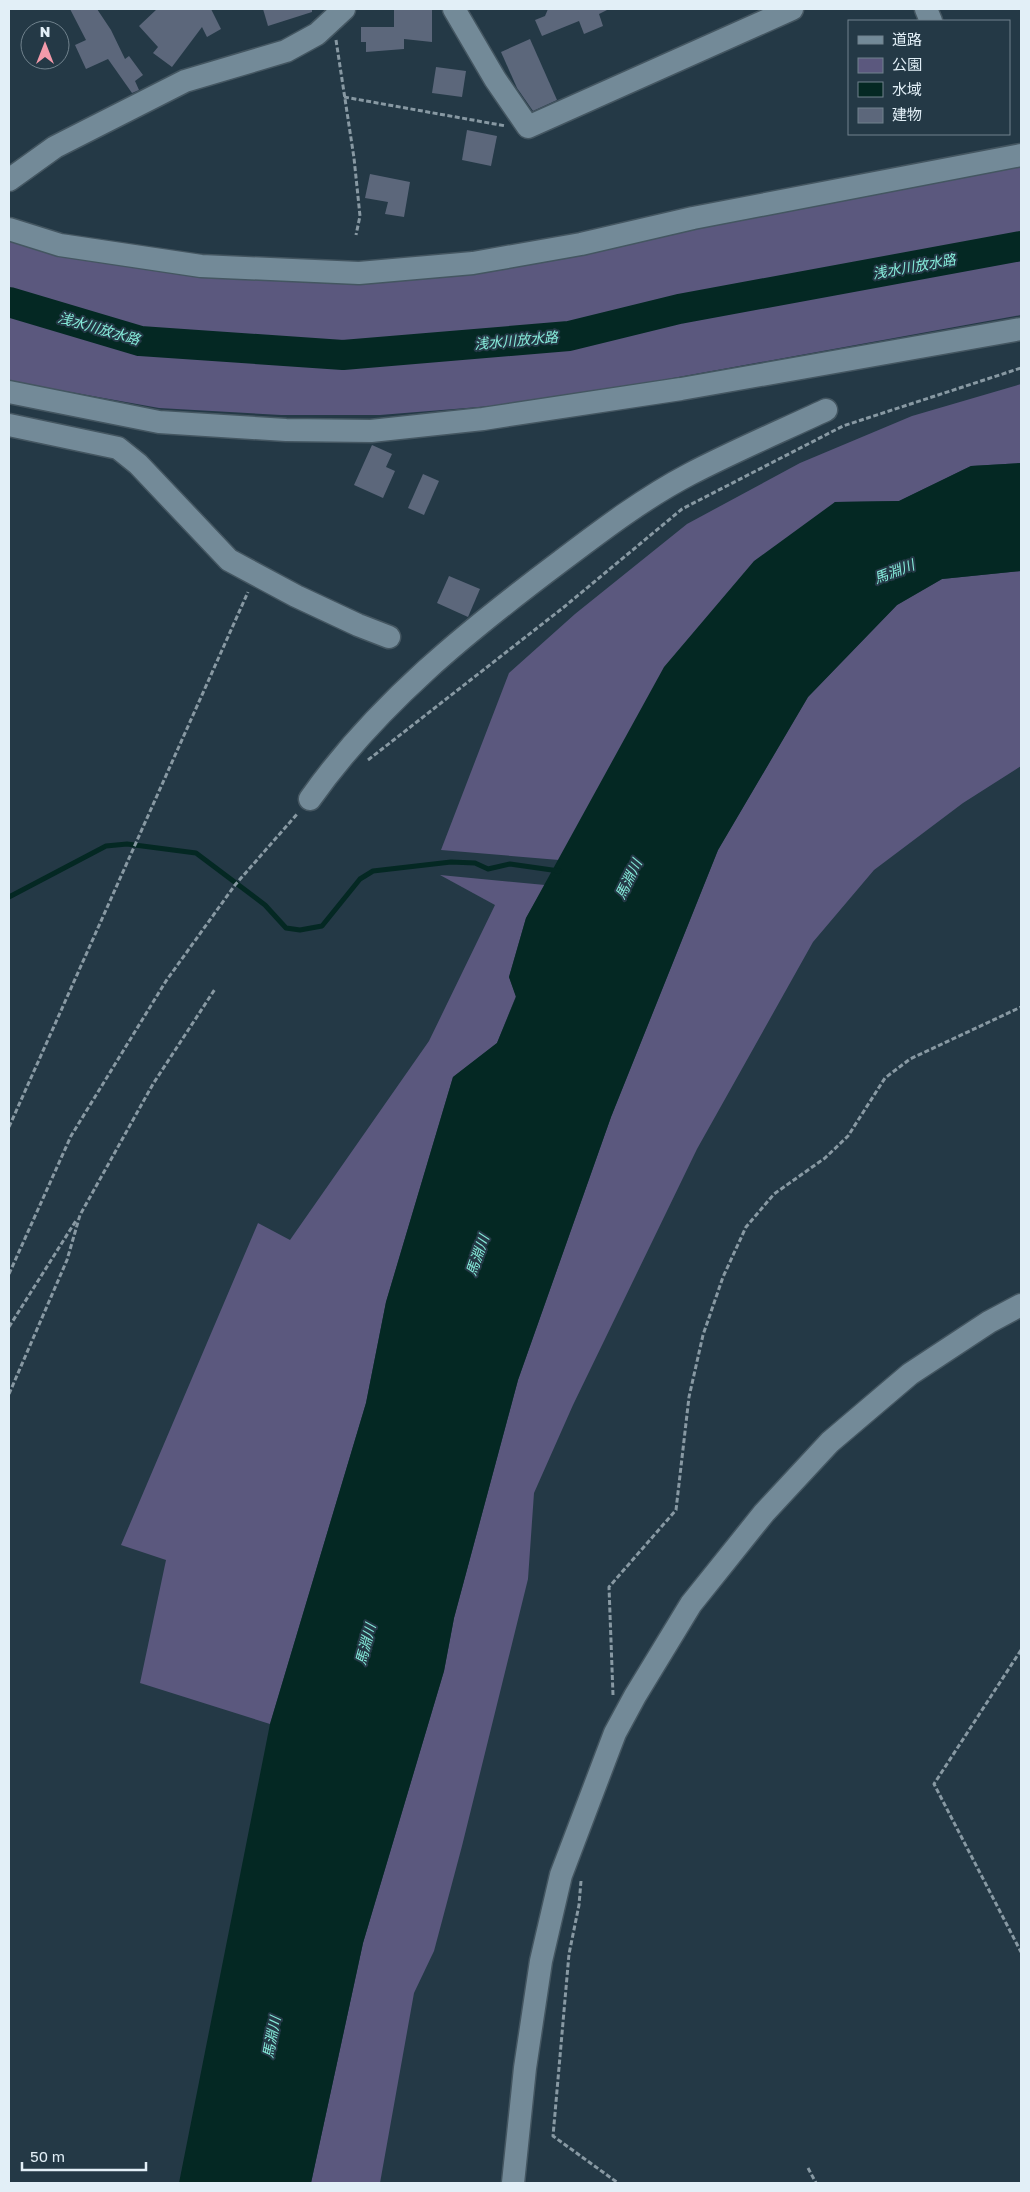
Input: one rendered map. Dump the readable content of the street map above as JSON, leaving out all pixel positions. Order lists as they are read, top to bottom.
{
  "water": ["浅水川放水路", "馬淵川"],
  "legend": [
    "道路",
    "公園",
    "水域",
    "建物"
  ],
  "scale_bar": "50 m",
  "north": "top"
}
